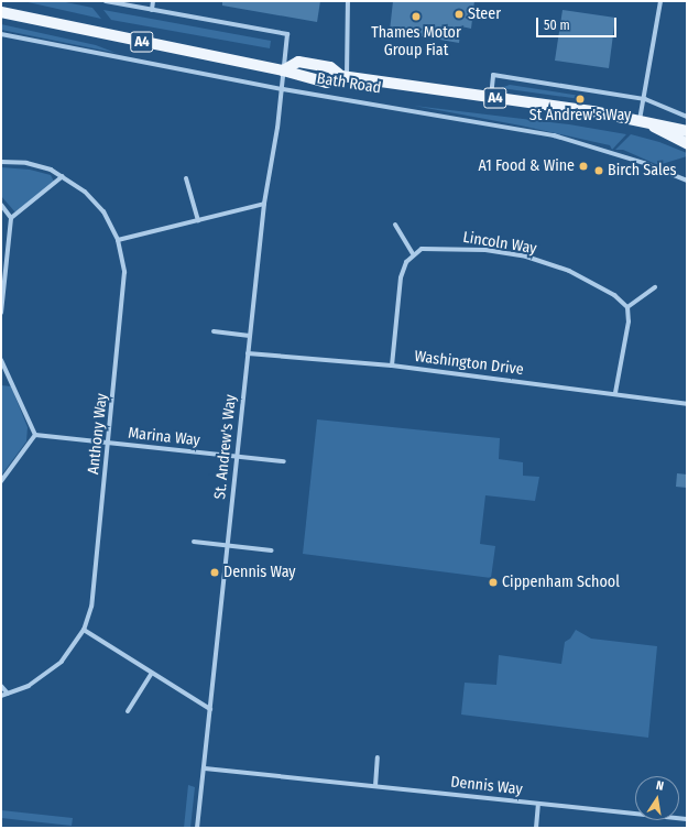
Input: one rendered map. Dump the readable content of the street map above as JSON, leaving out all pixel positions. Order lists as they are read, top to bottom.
{
  "streets": {
    "main road": ["A4", "Bath Road"],
    "street": [
      "Lincoln Way",
      "Washington Drive",
      "Anthony Way",
      "Marina Way",
      "St. Andrew's Way",
      "Dennis Way"
    ]
  },
  "crossings": [
    ["Bath Road", "St. Andrew's Way"],
    ["Washington Drive", "St. Andrew's Way"],
    ["Anthony Way", "Marina Way"],
    ["Marina Way", "St. Andrew's Way"],
    ["St. Andrew's Way", "Dennis Way"]
  ],
  "places": [
    "Steer",
    "Thames Motor Group Fiat",
    "St Andrew's Way",
    "A1 Food & Wine",
    "Birch Sales",
    "Dennis Way",
    "Cippenham School"
  ],
  "scale_bar": "50 m",
  "north": "top"
}
